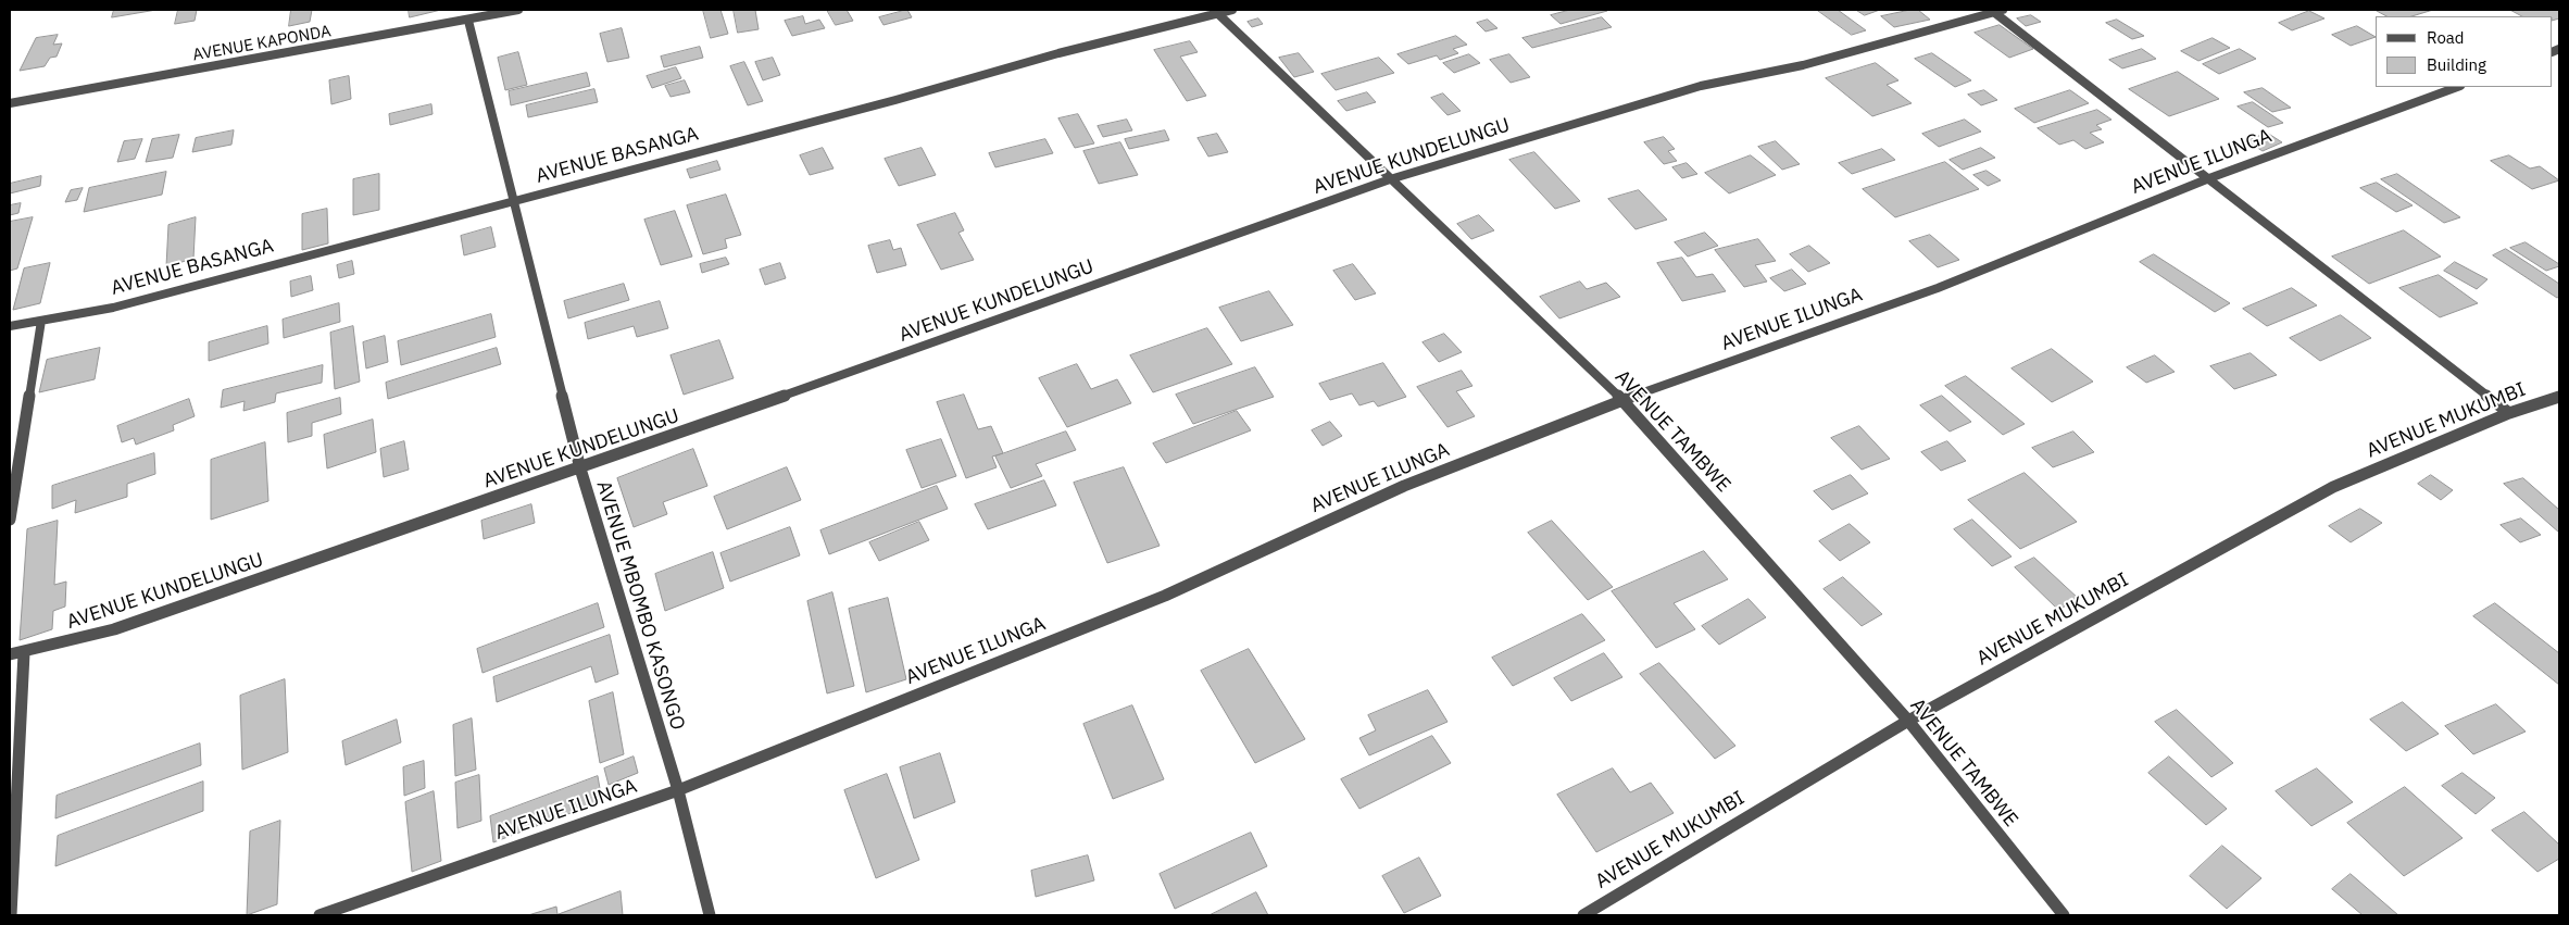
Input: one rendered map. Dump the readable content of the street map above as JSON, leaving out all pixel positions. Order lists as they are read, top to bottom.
{
  "streets": {
    "street": [
      "AVENUE KAPONDA",
      "AVENUE BASANGA",
      "AVENUE KUNDELUNGU",
      "AVENUE ILUNGA",
      "AVENUE MUKUMBI",
      "AVENUE TAMBWE",
      "AVENUE MBOMBO KASONGO"
    ]
  },
  "crossings": [
    ["AVENUE KAPONDA", "AVENUE MBOMBO KASONGO"],
    ["AVENUE BASANGA", "AVENUE TAMBWE"],
    ["AVENUE BASANGA", "AVENUE MBOMBO KASONGO"],
    ["AVENUE KUNDELUNGU", "AVENUE TAMBWE"],
    ["AVENUE KUNDELUNGU", "AVENUE MBOMBO KASONGO"],
    ["AVENUE ILUNGA", "AVENUE TAMBWE"],
    ["AVENUE ILUNGA", "AVENUE MBOMBO KASONGO"],
    ["AVENUE MUKUMBI", "AVENUE TAMBWE"]
  ],
  "legend": ["Road", "Building"]
}
